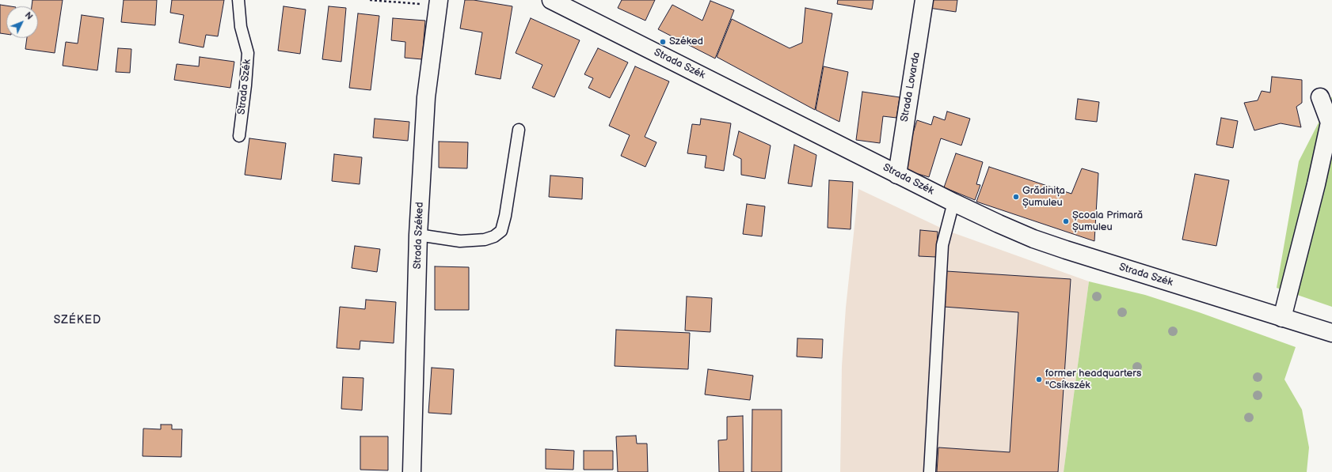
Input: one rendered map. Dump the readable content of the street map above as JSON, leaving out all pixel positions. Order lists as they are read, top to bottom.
{
  "streets": {
    "street": ["Strada Szék", "Strada Lovarda", "Strada Széked"]
  },
  "crossings": [
    ["Strada Szék", "Strada Lovarda"]
  ],
  "districts": ["SZÉKED"],
  "places": [
    "Széked",
    "Grădinița Șumuleu",
    "Școala Primară Șumuleu",
    "former headquarters \"Csíkszék"
  ],
  "north": "top right"
}
